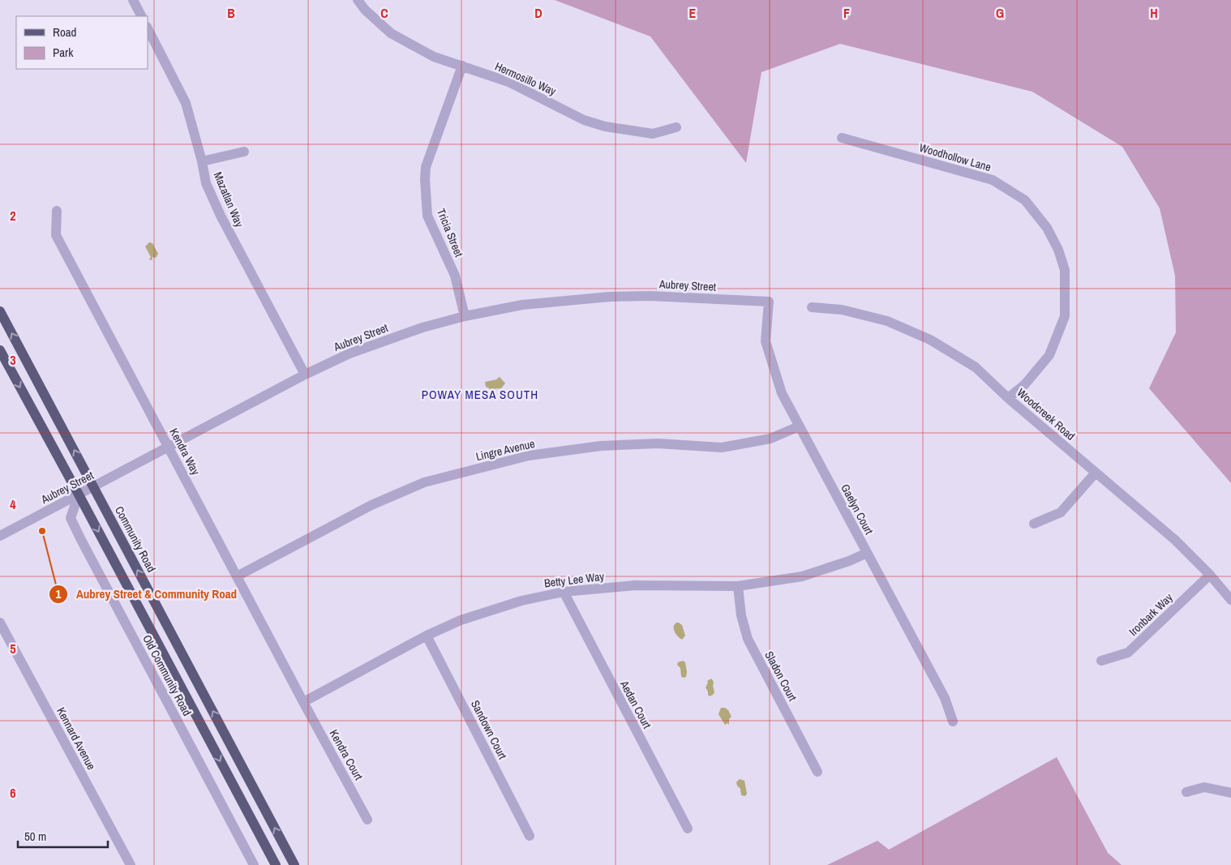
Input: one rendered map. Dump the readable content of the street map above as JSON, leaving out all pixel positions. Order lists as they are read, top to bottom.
{
  "streets": {
    "main road": ["Community Road"],
    "street": [
      "Hermosillo Way",
      "Woodhollow Lane",
      "Mazatlan Way",
      "Tricia Street",
      "Aubrey Street",
      "Woodcreek Road",
      "Lingre Avenue",
      "Kendra Way",
      "Gaelyn Court",
      "Betty Lee Way",
      "Ironbark Way",
      "Old Community Road",
      "Sladon Court",
      "Aedan Court",
      "Sandown Court",
      "Kennard Avenue",
      "Kendra Court"
    ]
  },
  "crossings": [
    ["Hermosillo Way", "Tricia Street"],
    ["Woodhollow Lane", "Woodcreek Road"],
    ["Mazatlan Way", "Aubrey Street"],
    ["Tricia Street", "Aubrey Street"],
    ["Aubrey Street", "Kendra Way"],
    ["Aubrey Street", "Gaelyn Court"],
    ["Aubrey Street", "Community Road"],
    ["Aubrey Street", "Old Community Road"],
    ["Woodcreek Road", "Ironbark Way"],
    ["Lingre Avenue", "Kendra Way"],
    ["Lingre Avenue", "Gaelyn Court"],
    ["Kendra Way", "Betty Lee Way"],
    ["Kendra Way", "Kendra Court"],
    ["Gaelyn Court", "Betty Lee Way"],
    ["Betty Lee Way", "Sladon Court"],
    ["Betty Lee Way", "Aedan Court"],
    ["Betty Lee Way", "Sandown Court"],
    ["Betty Lee Way", "Kendra Court"]
  ],
  "districts": ["POWAY MESA SOUTH"],
  "places": ["Aubrey Street & Community Road"],
  "legend": ["Road", "Park"],
  "scale_bar": "50 m",
  "grid": {
    "columns": [
      "B",
      "C",
      "D",
      "E",
      "F",
      "G",
      "H"
    ],
    "rows": [
      "2",
      "3",
      "4",
      "5",
      "6"
    ]
  }
}
